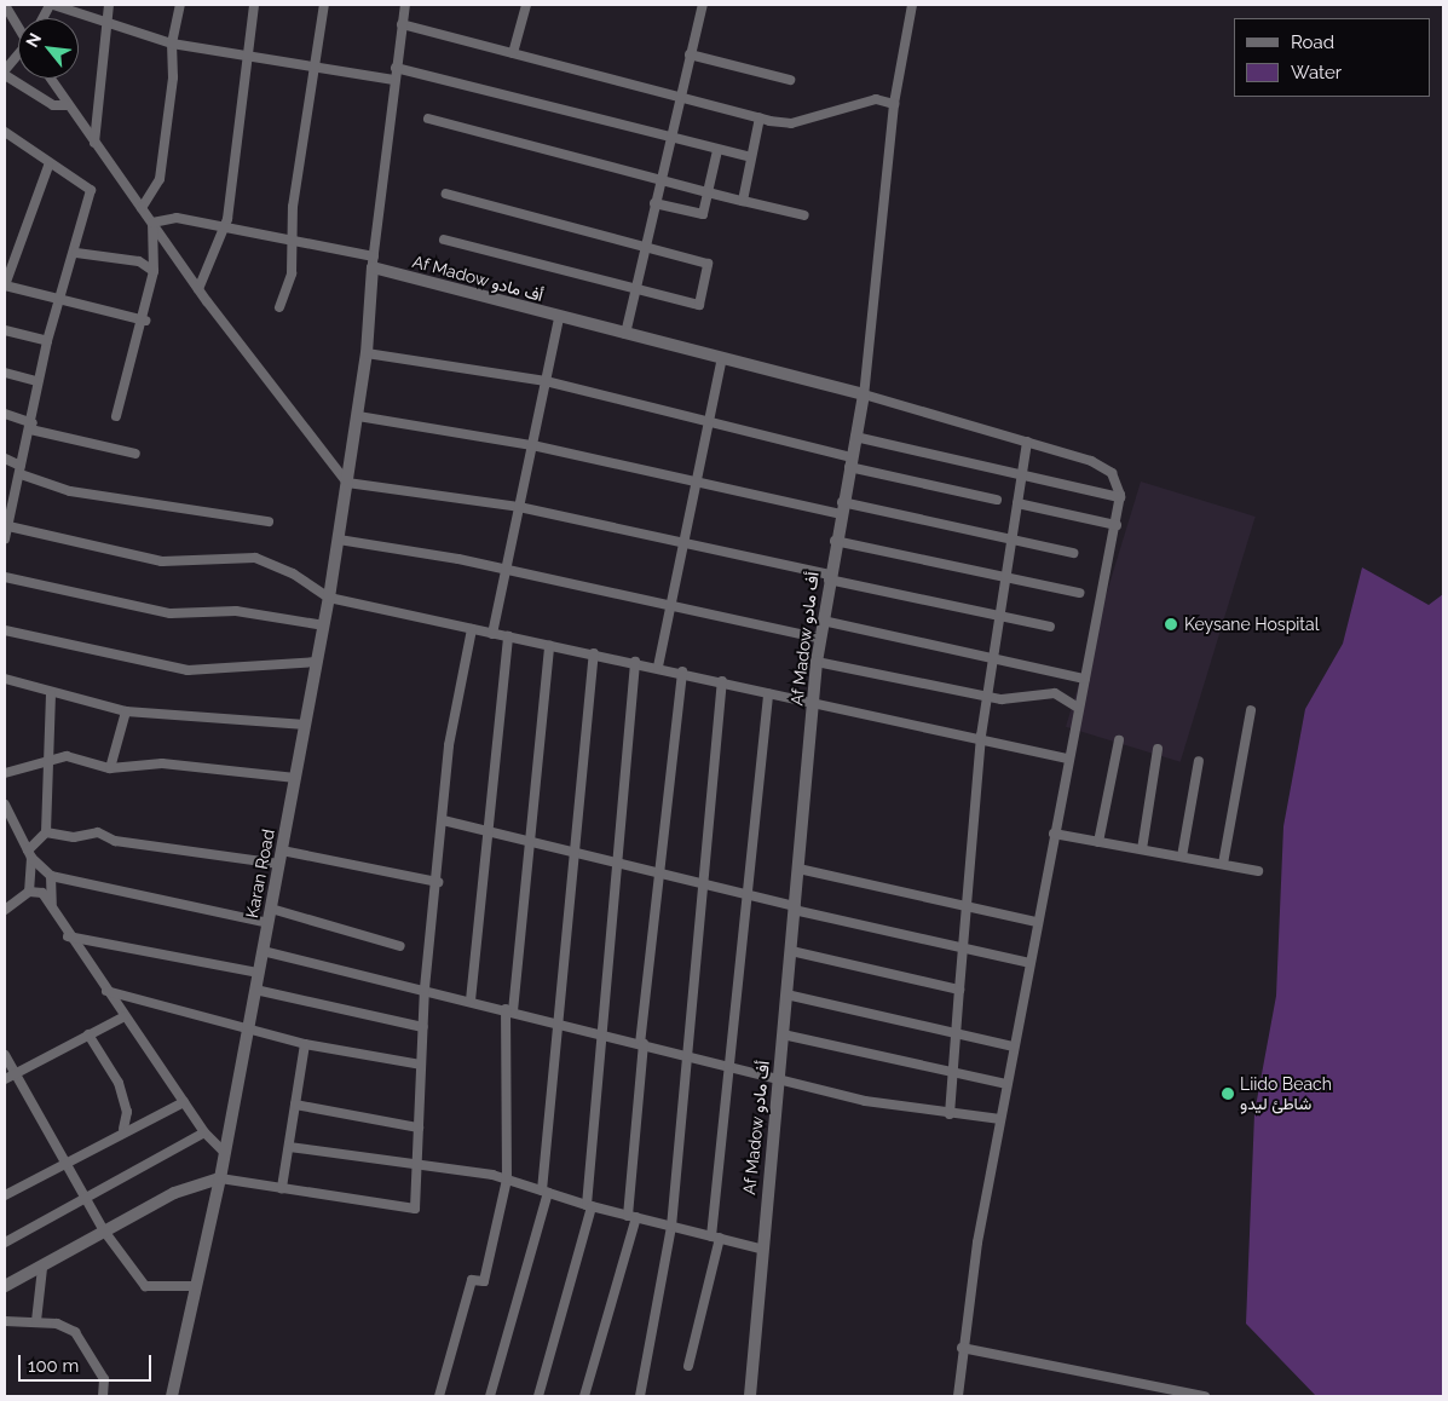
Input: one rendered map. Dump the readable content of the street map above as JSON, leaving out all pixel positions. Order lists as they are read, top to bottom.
{
  "streets": {
    "street": ["Af Madow أف مادو", "Karan Road"]
  },
  "crossings": [
    ["Af Madow أف مادو", "Karan Road"]
  ],
  "places": ["Keysane Hospital", "Liido Beach شاطئ ليدو"],
  "legend": ["Road", "Water"],
  "scale_bar": "100 m",
  "north": "top left"
}
